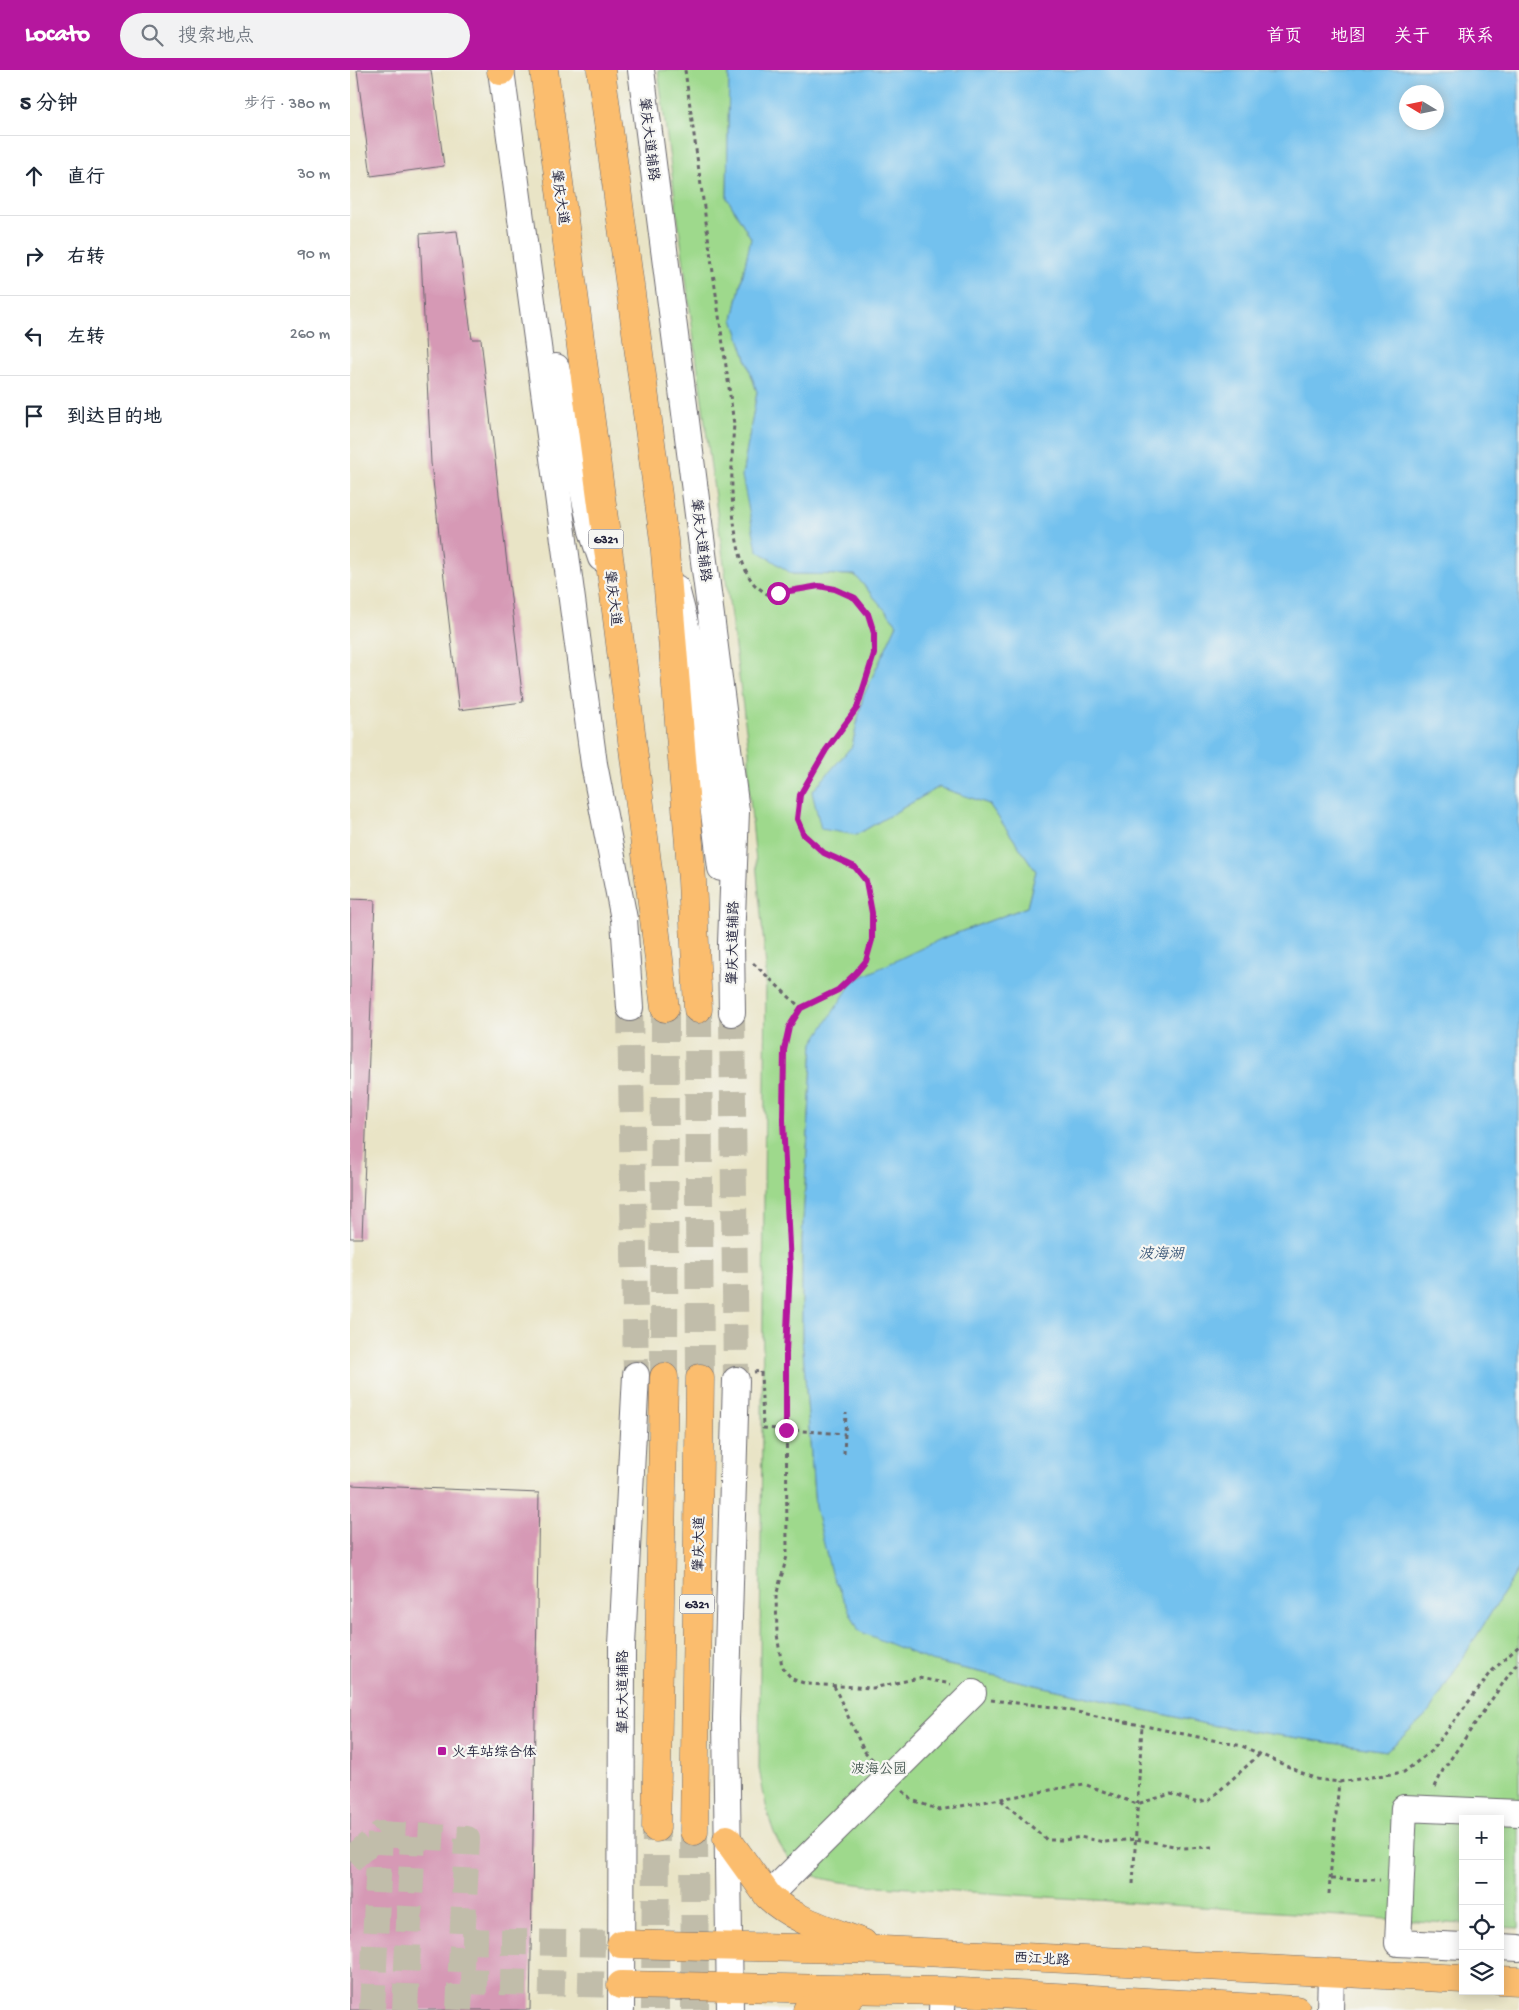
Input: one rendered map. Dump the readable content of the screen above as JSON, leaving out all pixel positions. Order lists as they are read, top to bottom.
{
  "streets": {
    "main road": ["肇庆大道", "G321", "西江北路"],
    "street": ["肇庆大道辅路"]
  },
  "crossings": [
    ["肇庆大道辅路", "西江北路"]
  ],
  "water": ["波海湖"],
  "parks": ["波海公园"],
  "places": {
    "transit": ["火车站综合体"]
  },
  "north": "left",
  "page": {
    "header": "Locato",
    "search": "搜索地点",
    "nav": [
      "首页",
      "地图",
      "关于",
      "联系"
    ],
    "heading": ["5 分钟", "步行 · 380 m"],
    "list": [
      ["直行", "30 m"],
      ["右转", "90 m"],
      ["左转", "260 m"],
      "到达目的地"
    ],
    "map_buttons": ["+", "−"]
  }
}
